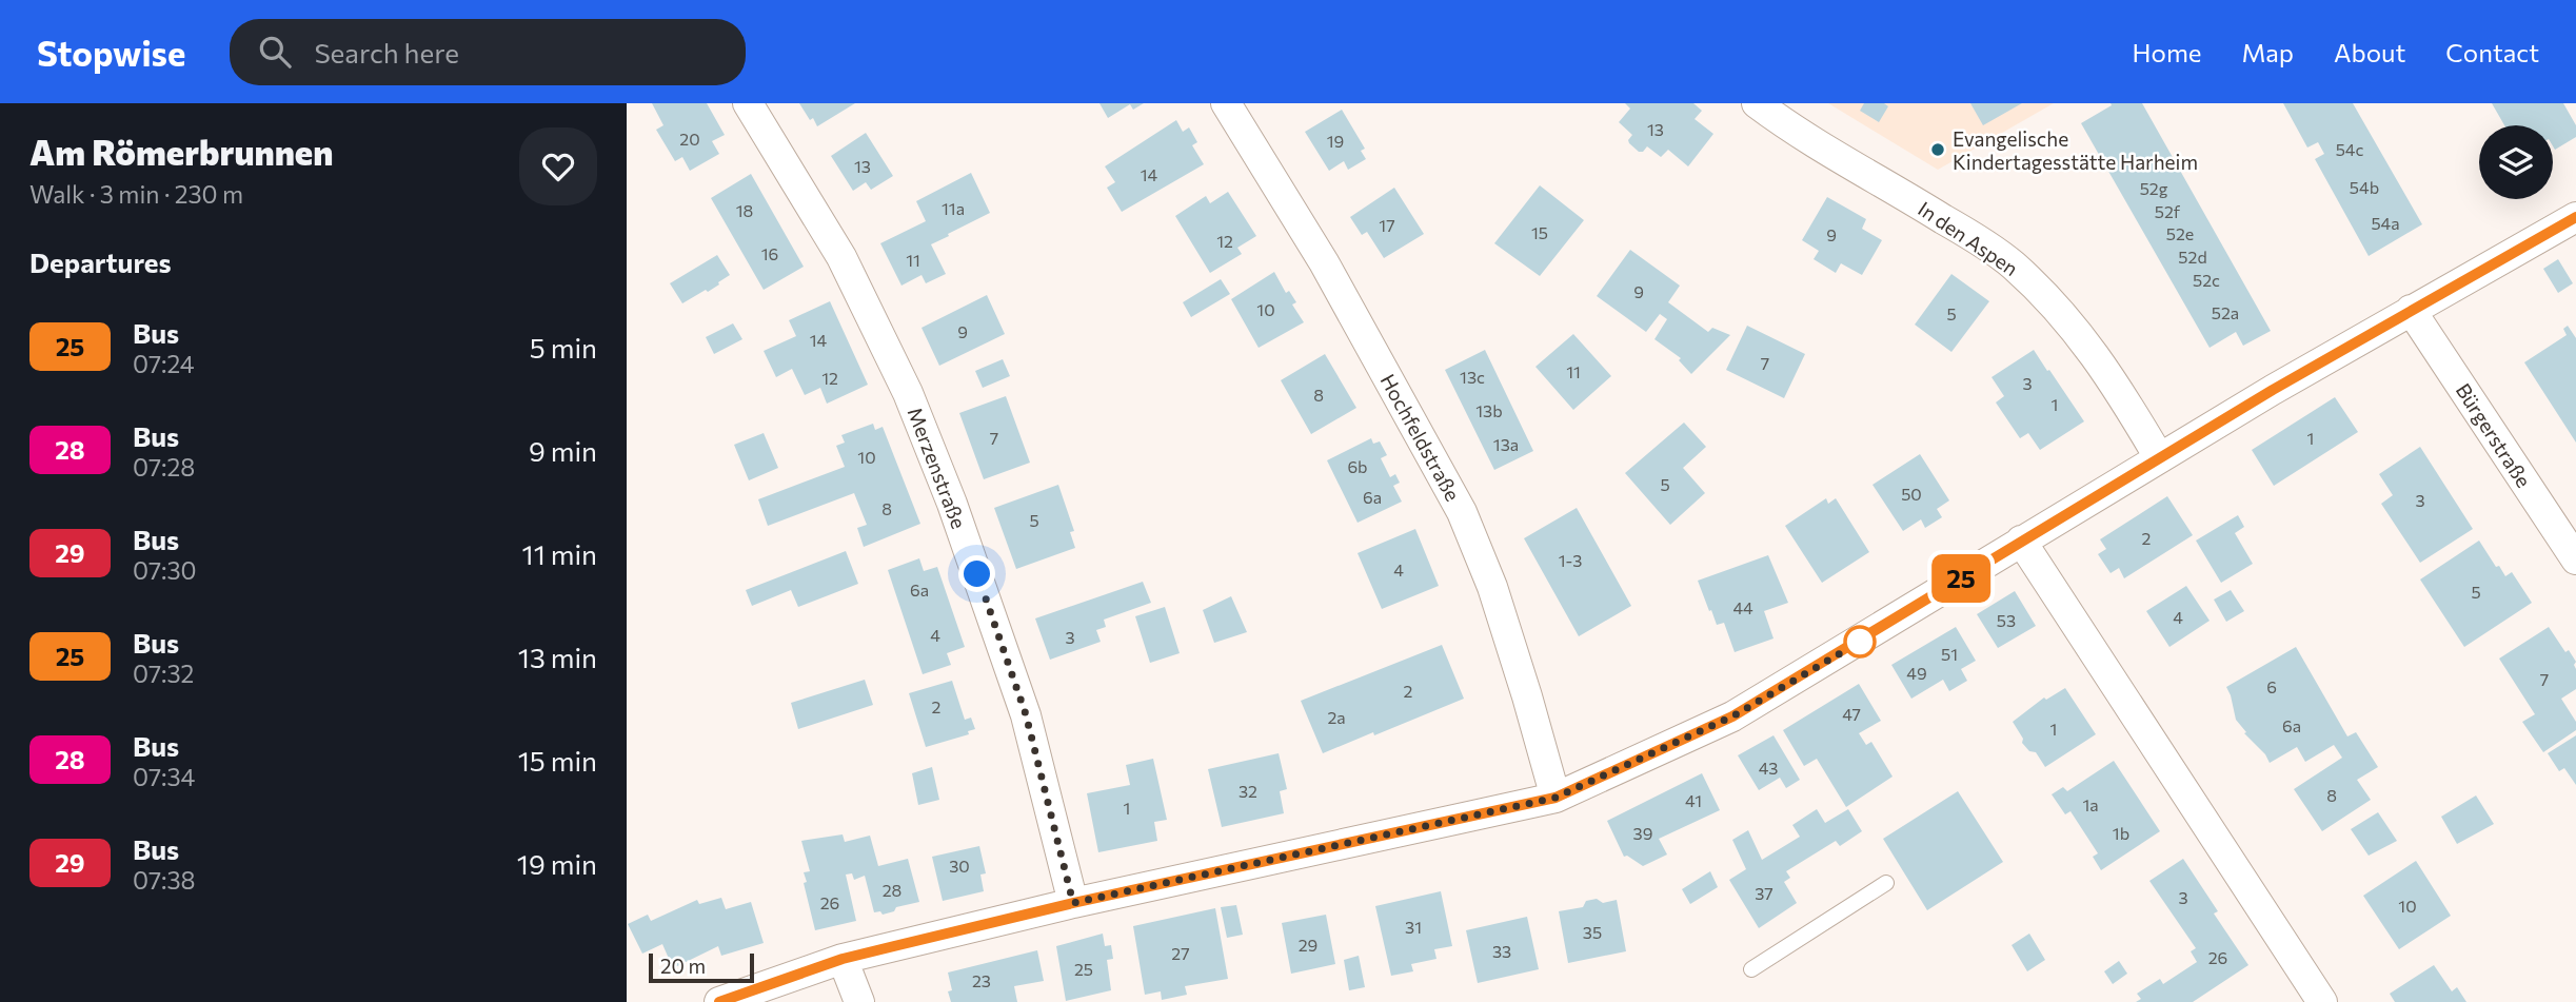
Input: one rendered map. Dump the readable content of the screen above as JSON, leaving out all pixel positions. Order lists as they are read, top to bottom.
{
  "streets": {
    "street": [
      "In den Aspen",
      "Bürgerstraße",
      "Hochfeldstraße",
      "Merzenstraße"
    ]
  },
  "places": ["Evangelische Kindertagesstätte Harheim"],
  "lines": ["bus line 25"],
  "house_numbers": [
    "13",
    "20",
    "19",
    "54c",
    "13",
    "14",
    "54b",
    "52g",
    "11a",
    "18",
    "52f",
    "54a",
    "17",
    "15",
    "52e",
    "9",
    "12",
    "16",
    "52d",
    "11",
    "52c",
    "9",
    "10",
    "52a",
    "5",
    "9",
    "14",
    "7",
    "11",
    "13c",
    "12",
    "3",
    "8",
    "1",
    "13b",
    "7",
    "1",
    "13a",
    "10",
    "6b",
    "5",
    "50",
    "6a",
    "3",
    "8",
    "5",
    "2",
    "1-3",
    "4",
    "6a",
    "5",
    "44",
    "4",
    "53",
    "4",
    "3",
    "51",
    "49",
    "7",
    "6",
    "2",
    "2",
    "47",
    "2a",
    "6a",
    "1",
    "43",
    "32",
    "8",
    "41",
    "1a",
    "1",
    "39",
    "1b",
    "30",
    "28",
    "37",
    "3",
    "26",
    "10",
    "31",
    "35",
    "29",
    "33",
    "27",
    "26",
    "25",
    "23"
  ],
  "scale_bar": "20 m",
  "page": {
    "header": "Stopwise",
    "search": "Search here",
    "nav": [
      "Home",
      "Map",
      "About",
      "Contact"
    ],
    "heading": [
      ["Am Römerbrunnen", "Walk · 3 min · 230 m"],
      "Departures"
    ],
    "on_map": "25",
    "list": [
      {
        "mark": "25",
        "name": "Bus",
        "note": "07:24",
        "value": "5 min"
      },
      {
        "mark": "28",
        "name": "Bus",
        "note": "07:28",
        "value": "9 min"
      },
      {
        "mark": "29",
        "name": "Bus",
        "note": "07:30",
        "value": "11 min"
      },
      {
        "mark": "25",
        "name": "Bus",
        "note": "07:32",
        "value": "13 min"
      },
      {
        "mark": "28",
        "name": "Bus",
        "note": "07:34",
        "value": "15 min"
      },
      {
        "mark": "29",
        "name": "Bus",
        "note": "07:38",
        "value": "19 min"
      }
    ],
    "scale": "20 m"
  }
}
